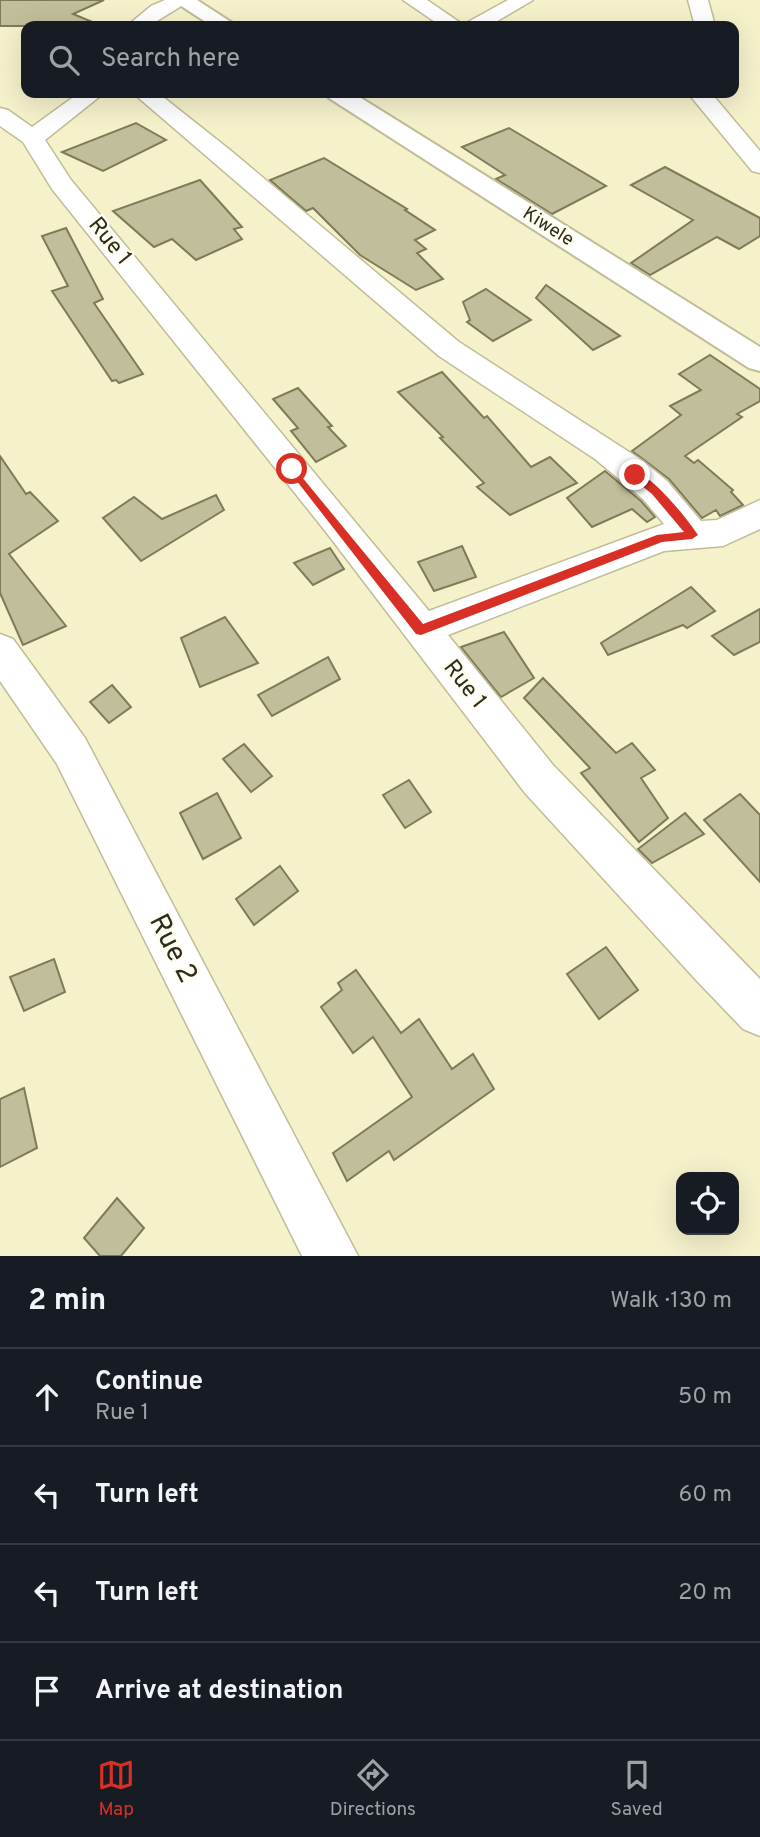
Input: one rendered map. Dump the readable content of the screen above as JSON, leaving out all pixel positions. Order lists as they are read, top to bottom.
{
  "streets": {
    "street": ["Kiwele", "Rue 1", "Rue 2"]
  },
  "page": {
    "search": "Search here",
    "heading": ["2 min", "Walk · 130 m"],
    "list": [
      ["Continue", "Rue 1", "50 m"],
      ["Turn left", "60 m"],
      ["Turn left", "20 m"],
      "Arrive at destination"
    ],
    "nav": ["Map", "Directions", "Saved"]
  }
}
